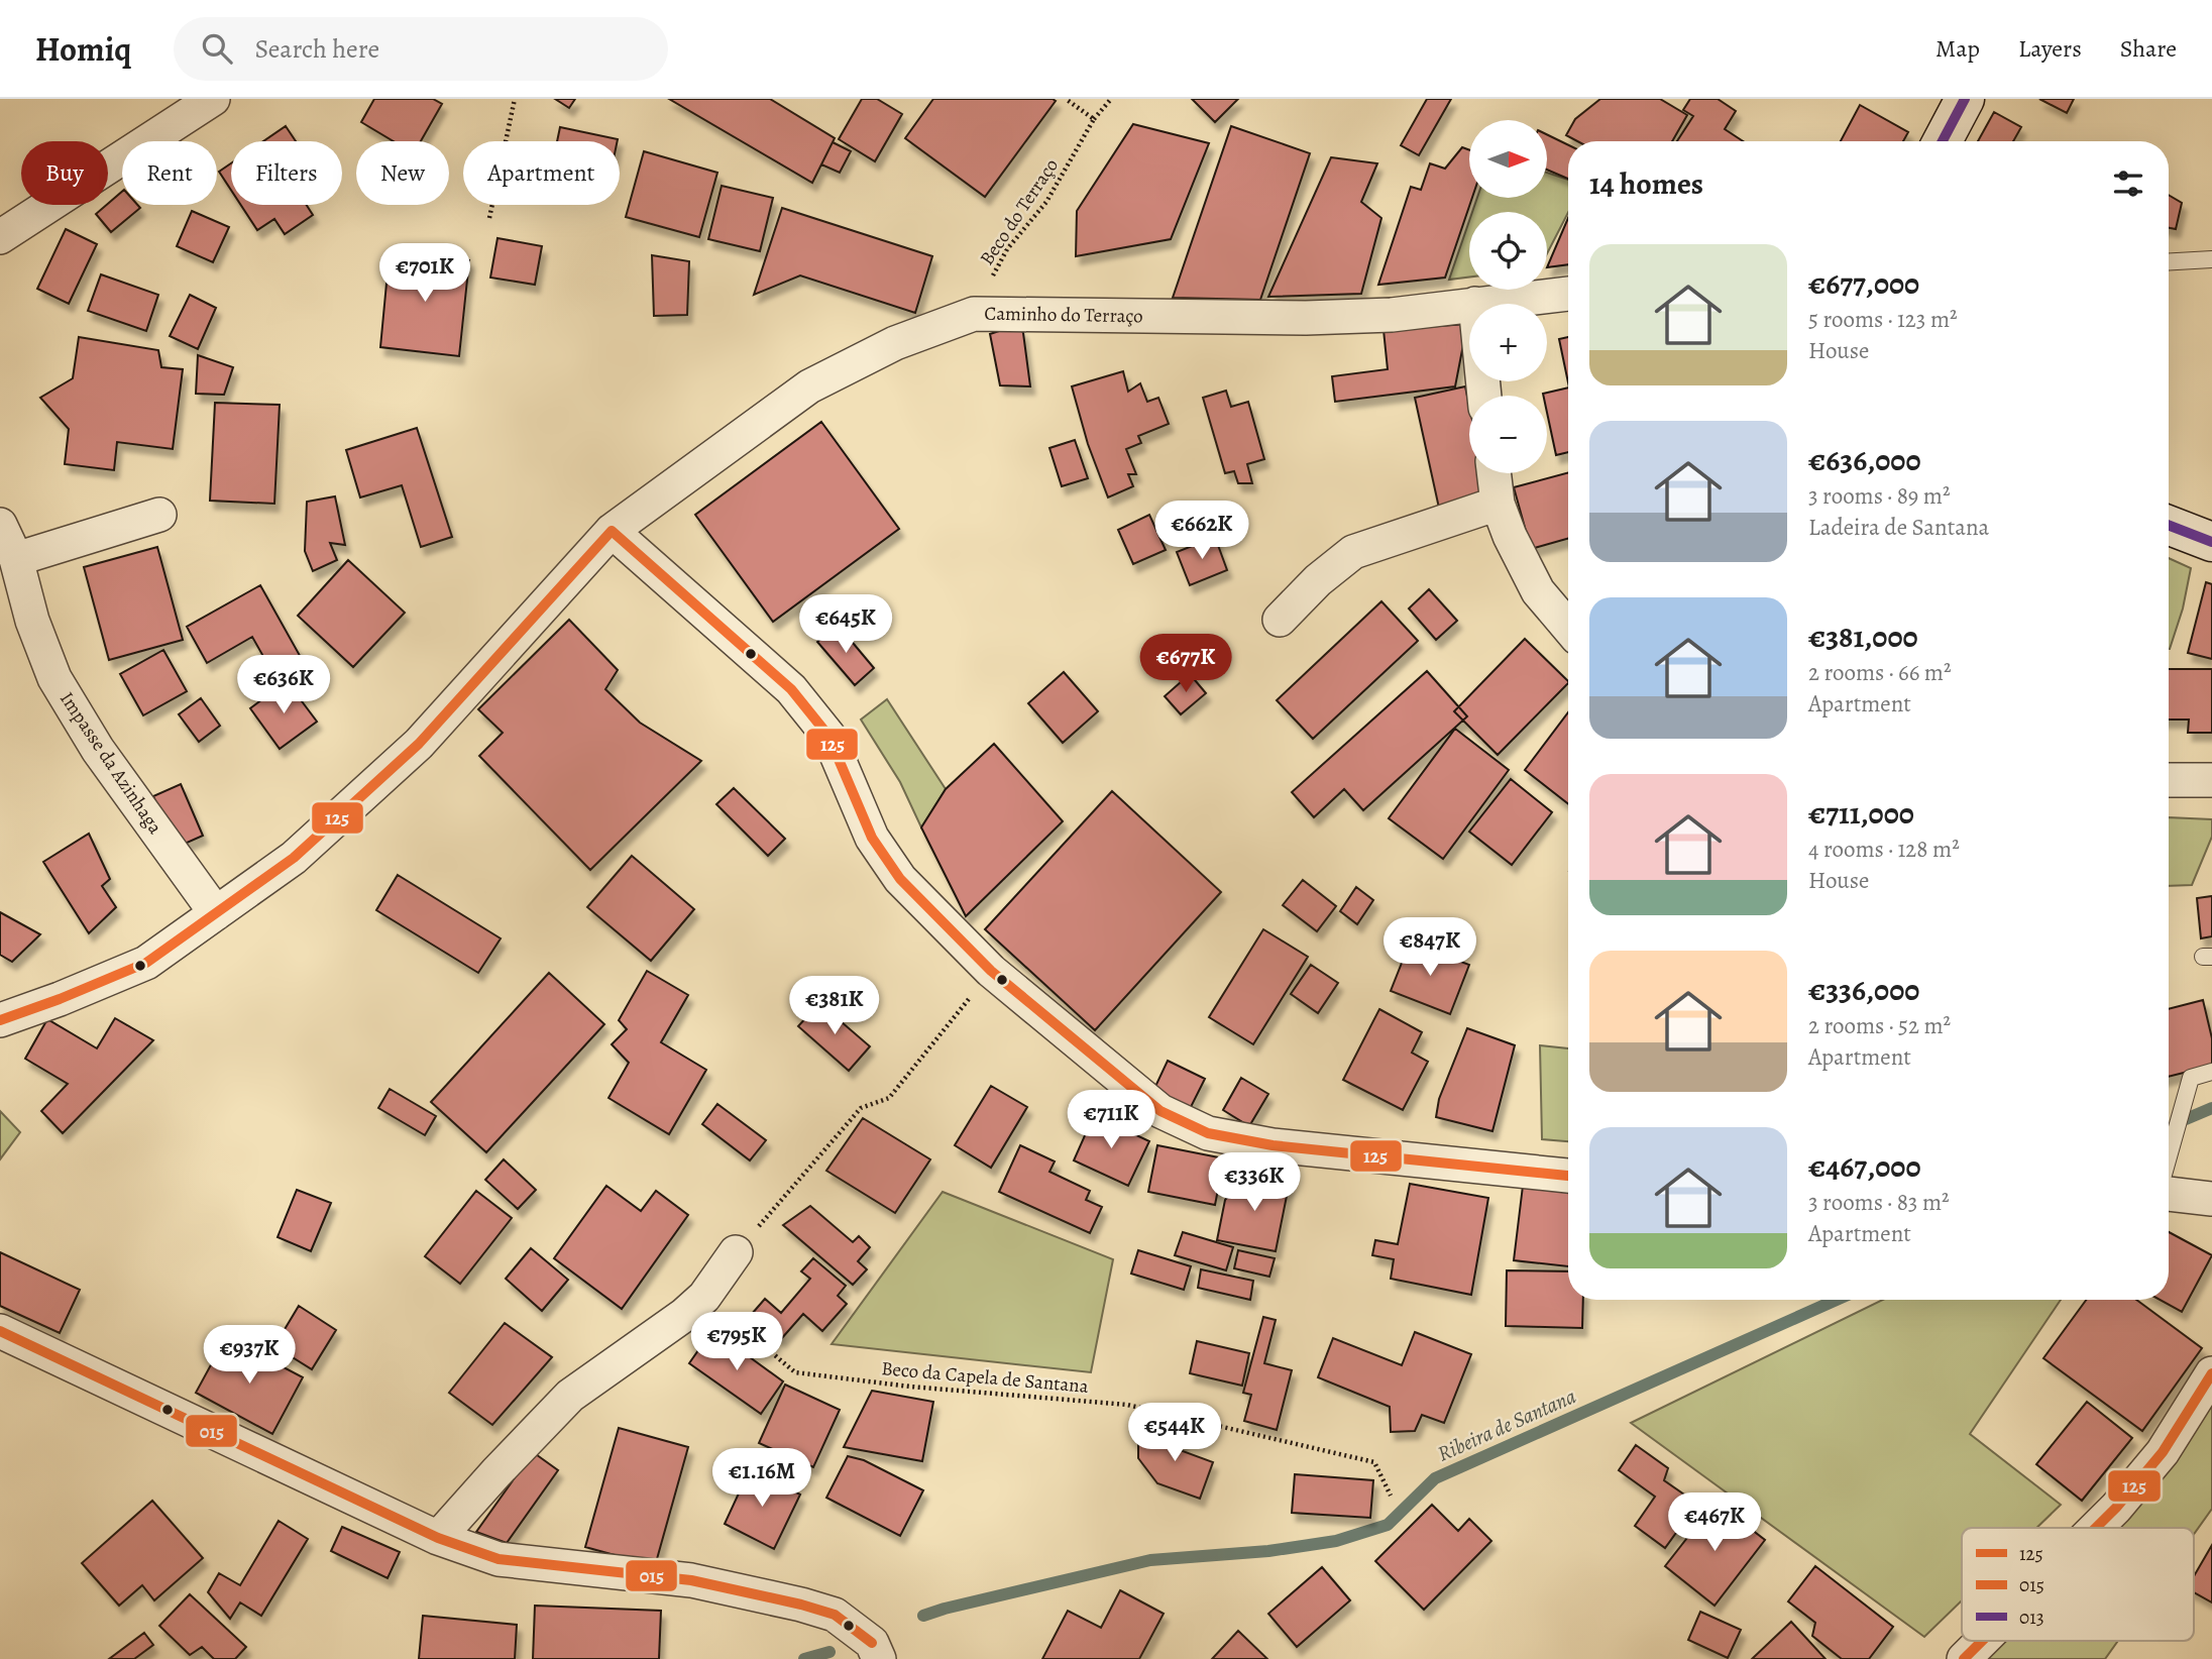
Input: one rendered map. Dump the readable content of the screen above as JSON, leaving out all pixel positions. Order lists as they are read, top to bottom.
{
  "streets": {
    "street": ["Caminho do Terraço", "Impasse da Azinhaga"],
    "path": ["Beco do Terraço", "Beco da Capela de Santana"]
  },
  "crossings": [
    ["Beco do Terraço", "Caminho do Terraço"],
    ["Caminho do Terraço", "Impasse da Azinhaga"]
  ],
  "water": ["Ribeira de Santana"],
  "lines": ["transit line 013", "transit line 125", "transit line 015"],
  "legend": ["125", "015", "013"],
  "north": "right",
  "page": {
    "header": "Homiq",
    "search": "Search here",
    "nav": ["Map", "Layers", "Share"],
    "map_buttons": ["+", "−"],
    "chip": [
      "Buy",
      "Rent",
      "Filters",
      "New",
      "Apartment"
    ],
    "heading": "14 homes",
    "list": [
      {
        "name": "€677,000",
        "note": "5 rooms · 123 m² · House"
      },
      {
        "name": "€636,000",
        "note": "3 rooms · 89 m² · Ladeira de Santana"
      },
      {
        "name": "€381,000",
        "note": "2 rooms · 66 m² · Apartment"
      },
      {
        "name": "€711,000",
        "note": "4 rooms · 128 m² · House"
      },
      {
        "name": "€336,000",
        "note": "2 rooms · 52 m² · Apartment"
      },
      {
        "name": "€467,000",
        "note": "3 rooms · 83 m² · Apartment"
      }
    ],
    "price": [
      "€701K",
      "€662K",
      "€645K",
      "€677K",
      "€636K",
      "€847K",
      "€381K",
      "€711K",
      "€336K",
      "€795K",
      "€937K",
      "€544K",
      "€1.16M",
      "€467K"
    ]
  }
}
